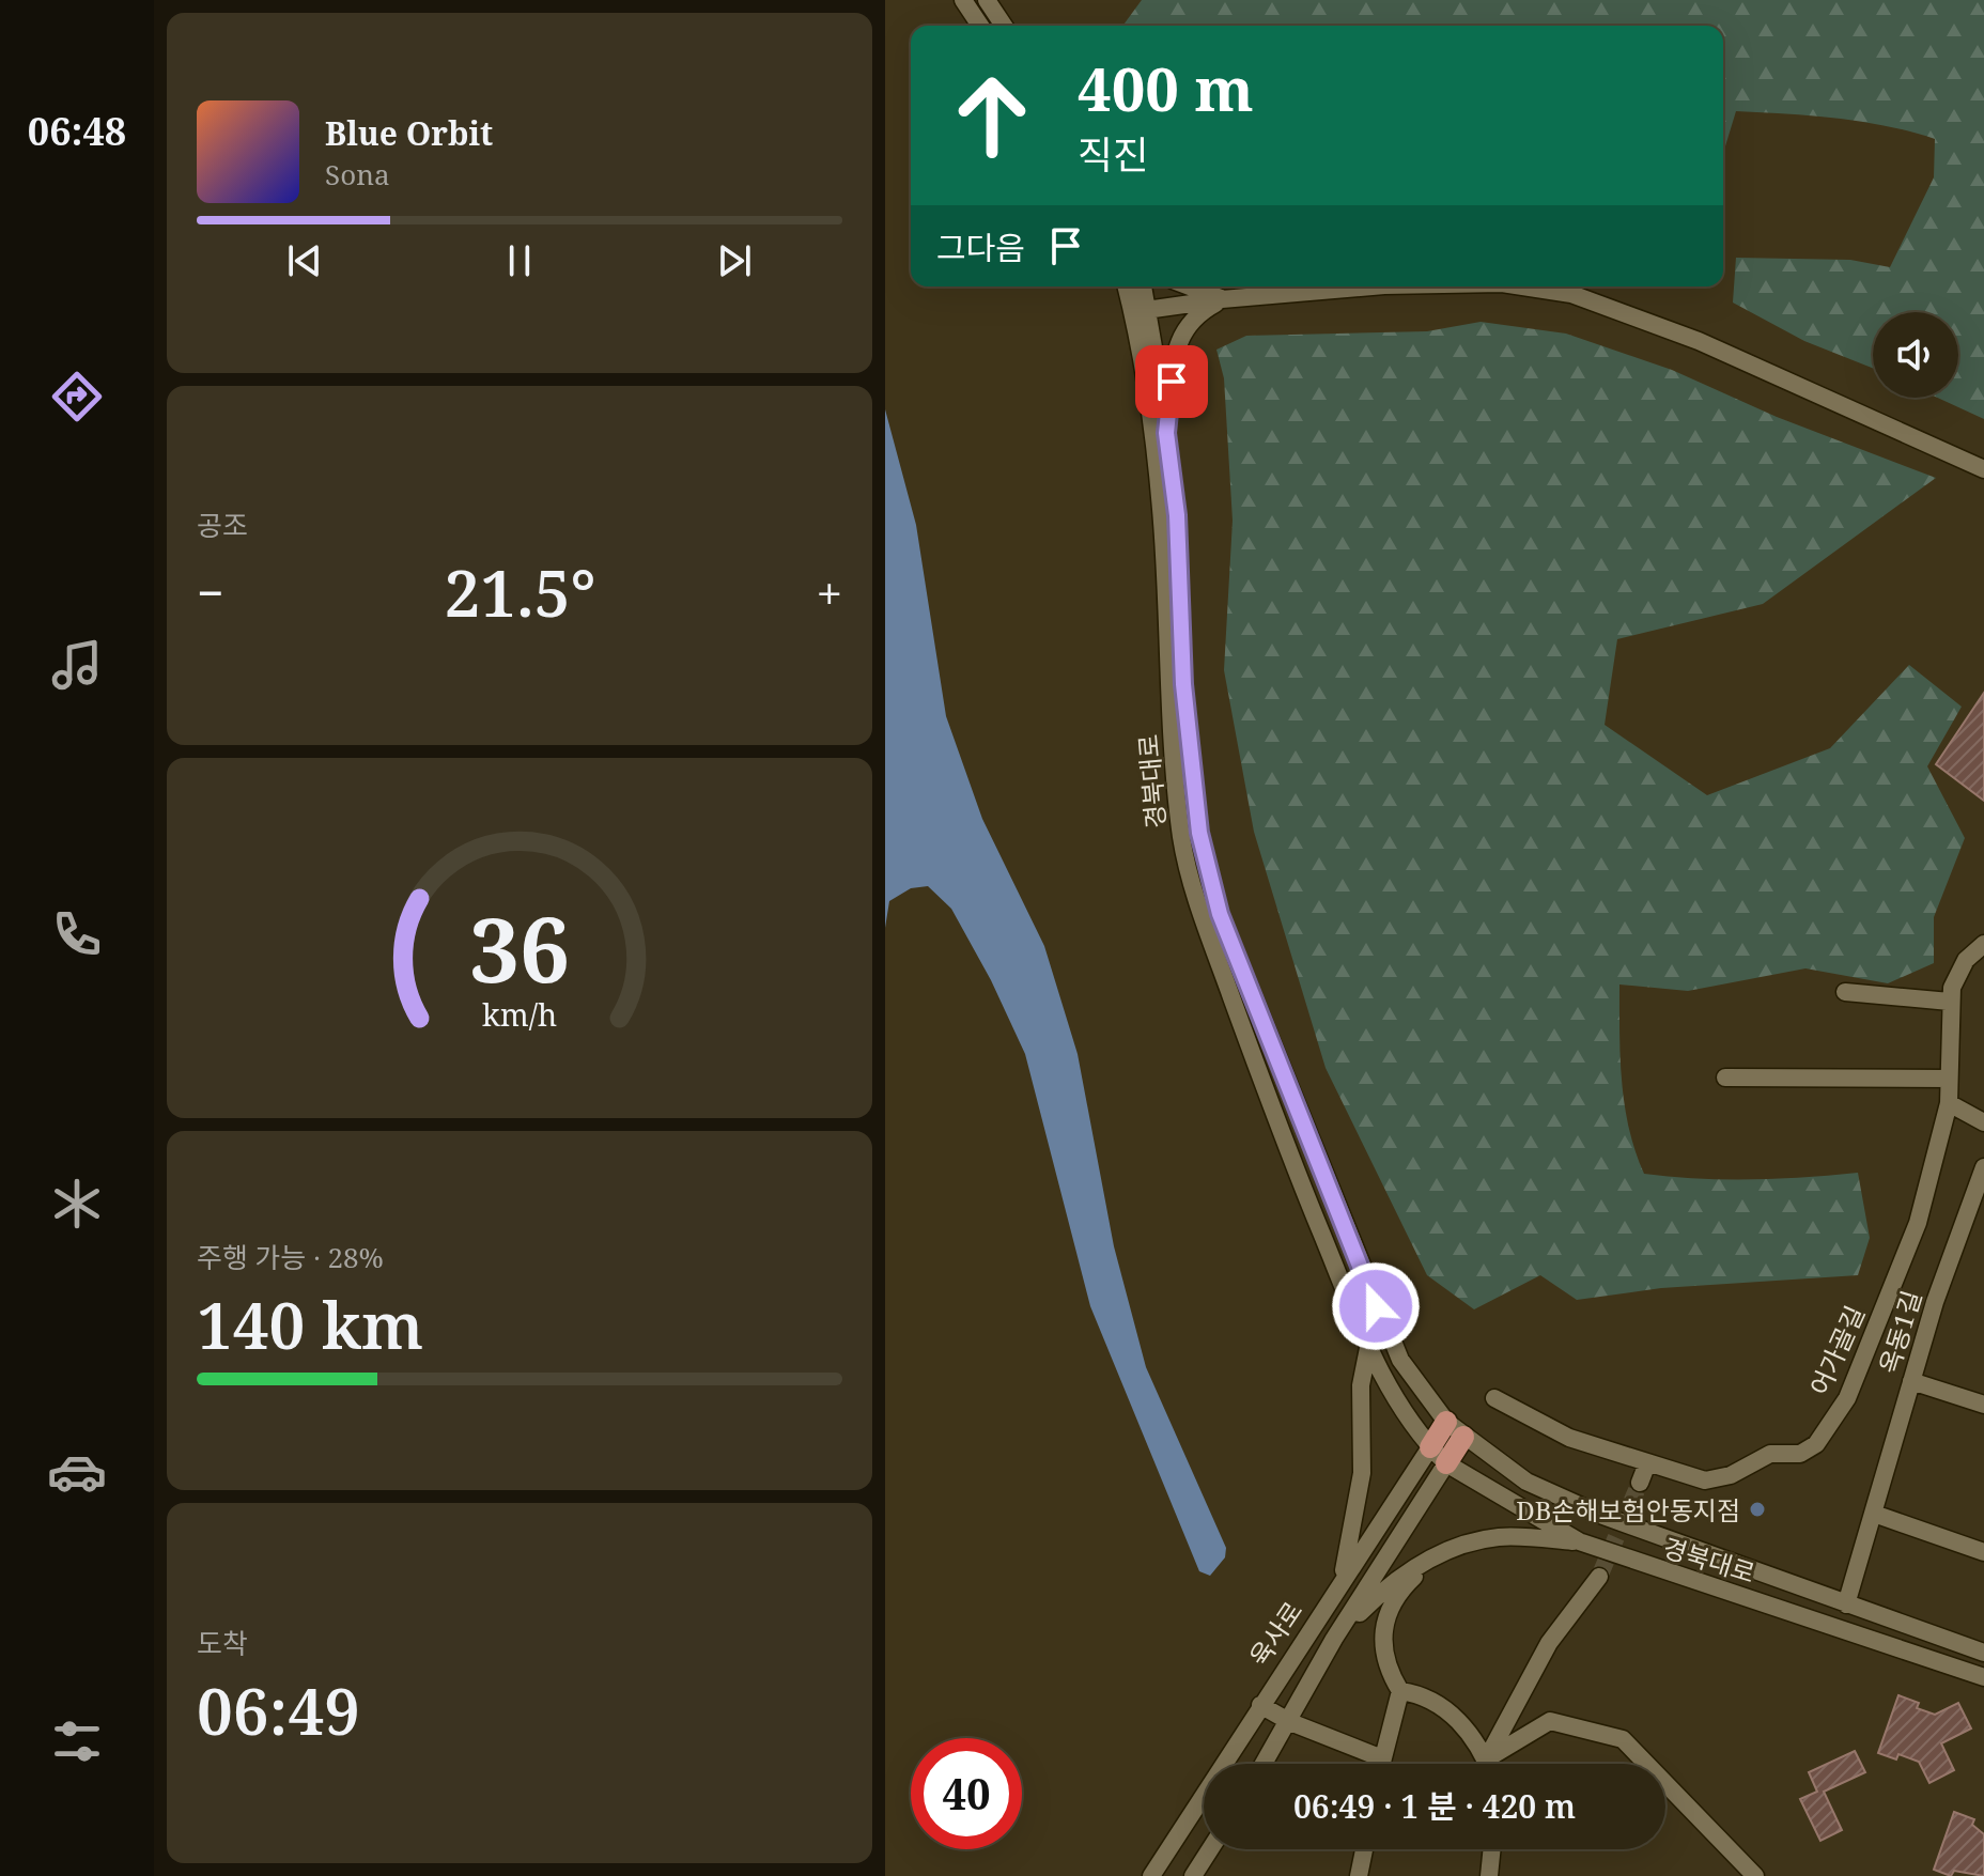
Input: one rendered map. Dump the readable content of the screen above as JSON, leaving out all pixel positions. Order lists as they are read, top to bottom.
{
  "streets": {
    "main road": ["육사로"],
    "street": ["경북대로", "옥동1길", "어가골길"]
  },
  "crossings": [
    ["경북대로", "옥동1길"],
    ["경북대로", "육사로"]
  ],
  "places": ["DB손해보험안동지점"],
  "page": {
    "tabs": "06:48",
    "turn": ["400 m", "직진"],
    "song": ["Blue Orbit", "Sona"],
    "then": "그다음",
    "tile": [
      "공조",
      ["주행 가능 · 28%", "140 km"],
      ["도착", "06:49"]
    ],
    "heat": ["−", "21.5°", "+"],
    "limit": "40",
    "trip": "06:49 · 1 분 · 420 m",
    "gauge": ["36", "km/h"]
  }
}
